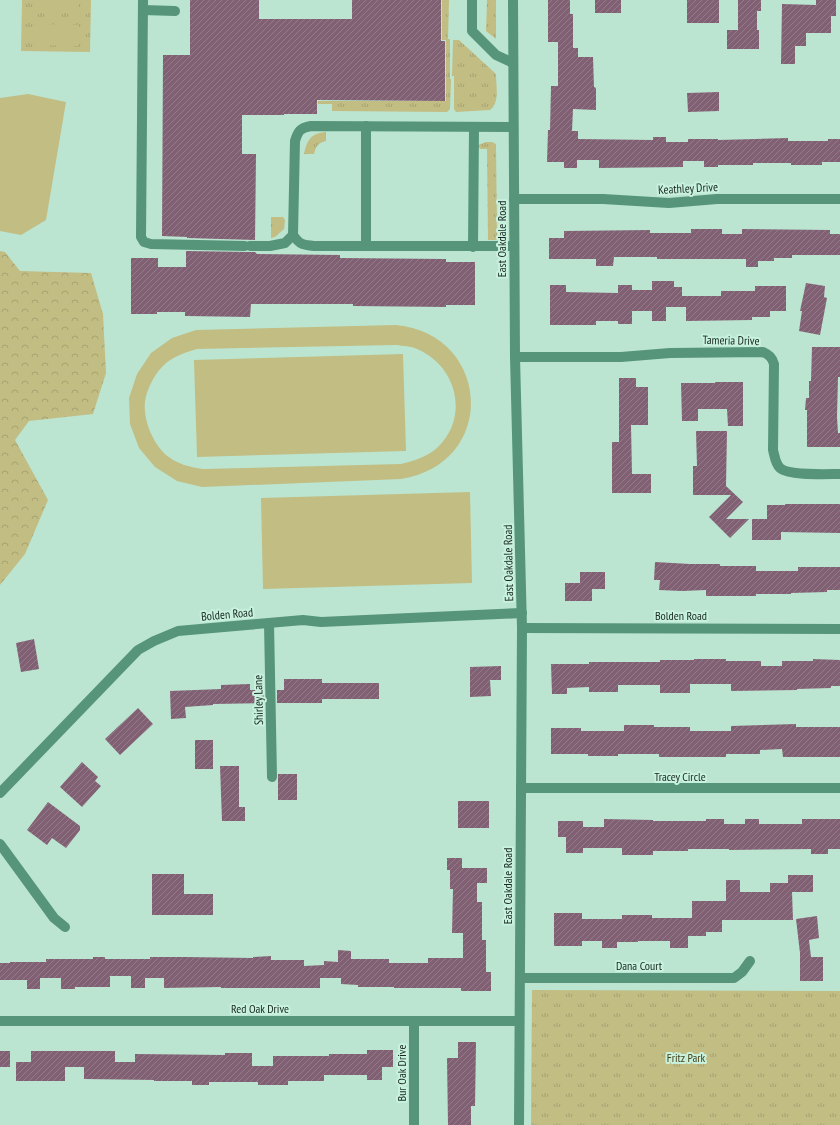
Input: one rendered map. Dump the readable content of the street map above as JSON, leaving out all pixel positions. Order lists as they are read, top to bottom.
{
  "streets": {
    "street": [
      "Keathley Drive",
      "East Oakdale Road",
      "Tameria Drive",
      "Bolden Road",
      "Shirley Lane",
      "Tracey Circle",
      "Dana Court",
      "Red Oak Drive",
      "Bur Oak Drive"
    ]
  },
  "crossings": [
    ["Keathley Drive", "East Oakdale Road"],
    ["East Oakdale Road", "Tameria Drive"],
    ["East Oakdale Road", "Bolden Road"],
    ["East Oakdale Road", "Tracey Circle"],
    ["East Oakdale Road", "Dana Court"],
    ["East Oakdale Road", "Red Oak Drive"],
    ["Bolden Road", "Shirley Lane"],
    ["Red Oak Drive", "Bur Oak Drive"]
  ],
  "parks": ["Fritz Park"]
}
